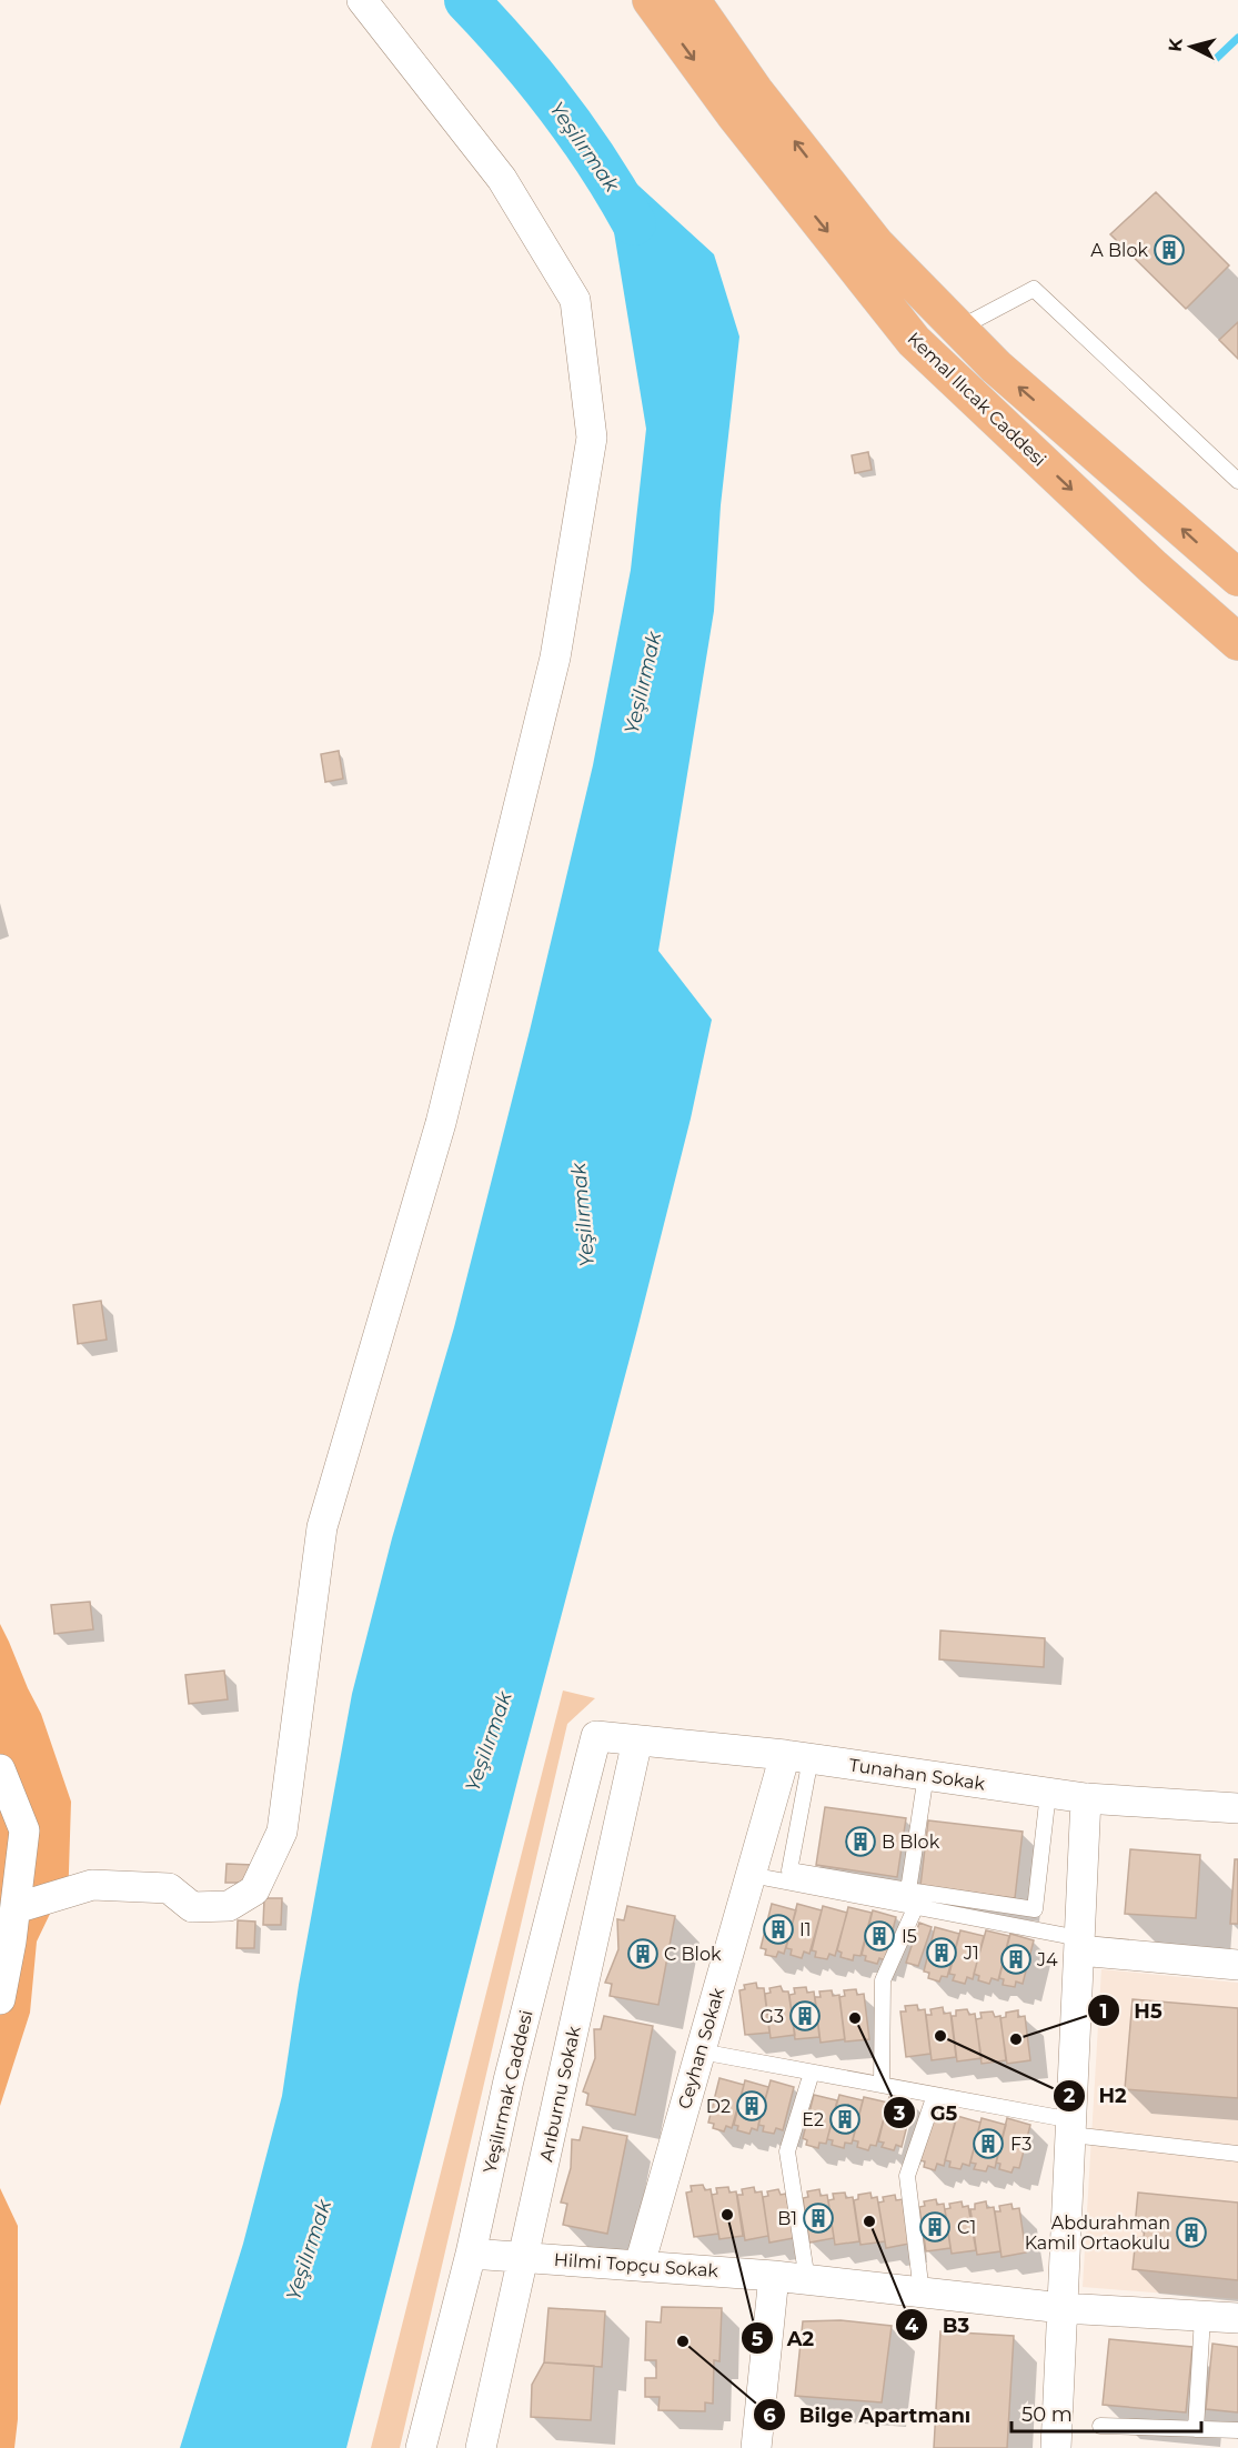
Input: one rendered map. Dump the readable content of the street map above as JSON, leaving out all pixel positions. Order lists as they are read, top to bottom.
{
  "streets": {
    "highway": ["Kemal Ilıcak Caddesi"],
    "street": [
      "Tunahan Sokak",
      "Ceyhan Sokak",
      "Yeşilırmak Caddesi",
      "Arıburnu Sokak",
      "Hilmi Topçu Sokak"
    ]
  },
  "crossings": [
    ["Tunahan Sokak", "Ceyhan Sokak"],
    ["Tunahan Sokak", "Yeşilırmak Caddesi"],
    ["Tunahan Sokak", "Arıburnu Sokak"],
    ["Ceyhan Sokak", "Hilmi Topçu Sokak"],
    ["Yeşilırmak Caddesi", "Hilmi Topçu Sokak"],
    ["Arıburnu Sokak", "Hilmi Topçu Sokak"]
  ],
  "water": ["Yeşilırmak"],
  "places": {
    "building": [
      "A Blok",
      "B Blok",
      "I1",
      "I5",
      "J1",
      "C Blok",
      "J4",
      "G3",
      "D2",
      "E2",
      "F3",
      "B1",
      "C1",
      "Abdurahman Kamil Ortaokulu"
    ],
    "other": [
      "G5",
      "H2",
      "H5",
      "A2",
      "B3",
      "Bilge Apartmanı"
    ]
  },
  "scale_bar": "50 m",
  "north": "left"
}
